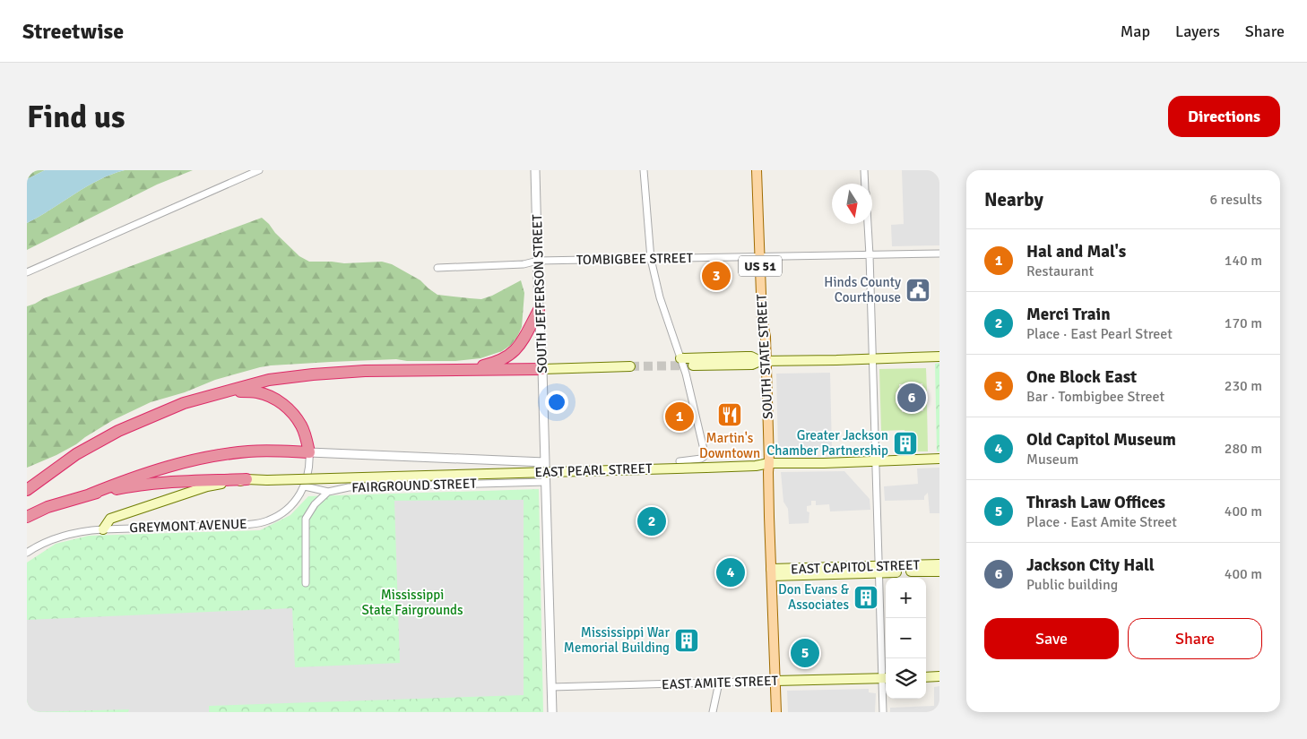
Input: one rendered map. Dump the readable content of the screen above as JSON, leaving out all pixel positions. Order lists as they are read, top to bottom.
{
  "streets": {
    "main road": [
      "US 51",
      "SOUTH STATE STREET",
      "EAST PEARL STREET",
      "EAST CAPITOL STREET",
      "EAST AMITE STREET"
    ],
    "street": [
      "TOMBIGBEE STREET",
      "SOUTH JEFFERSON STREET",
      "FAIRGROUND STREET",
      "GREYMONT AVENUE"
    ]
  },
  "crossings": [
    ["TOMBIGBEE STREET", "SOUTH JEFFERSON STREET"],
    ["TOMBIGBEE STREET", "SOUTH STATE STREET"],
    ["US 51", "SOUTH STATE STREET"],
    ["US 51", "EAST CAPITOL STREET"],
    ["US 51", "EAST AMITE STREET"],
    ["SOUTH JEFFERSON STREET", "FAIRGROUND STREET"],
    ["SOUTH JEFFERSON STREET", "EAST AMITE STREET"],
    ["SOUTH STATE STREET", "EAST PEARL STREET"],
    ["SOUTH STATE STREET", "EAST CAPITOL STREET"],
    ["EAST PEARL STREET", "GREYMONT AVENUE"]
  ],
  "parks": ["Mississippi State Fairgrounds"],
  "places": {
    "public building": ["Hinds County Courthouse"],
    "restaurant": ["Martin's Downtown"],
    "building": ["Greater Jackson Chamber Partnership", "Don Evans & Associates", "Mississippi War Memorial Building"]
  },
  "north": "bottom",
  "page": {
    "header": "Streetwise",
    "nav": ["Map", "Layers", "Share"],
    "buttons": [
      "Directions",
      ["Save", "Share"]
    ],
    "title": "Find us",
    "heading": ["Nearby", "6 results"],
    "list": [
      {
        "mark": "1",
        "name": "Hal and Mal's",
        "note": "Restaurant",
        "value": "140 m"
      },
      {
        "mark": "2",
        "name": "Merci Train",
        "note": "Place · East Pearl Street",
        "value": "170 m"
      },
      {
        "mark": "3",
        "name": "One Block East",
        "note": "Bar · Tombigbee Street",
        "value": "230 m"
      },
      {
        "mark": "4",
        "name": "Old Capitol Museum",
        "note": "Museum",
        "value": "280 m"
      },
      {
        "mark": "5",
        "name": "Thrash Law Offices",
        "note": "Place · East Amite Street",
        "value": "400 m"
      },
      {
        "mark": "6",
        "name": "Jackson City Hall",
        "note": "Public building",
        "value": "400 m"
      }
    ],
    "pins": [
      "3",
      "6",
      "1",
      "2",
      "4",
      "5"
    ],
    "map_buttons": ["+", "−"]
  }
}
